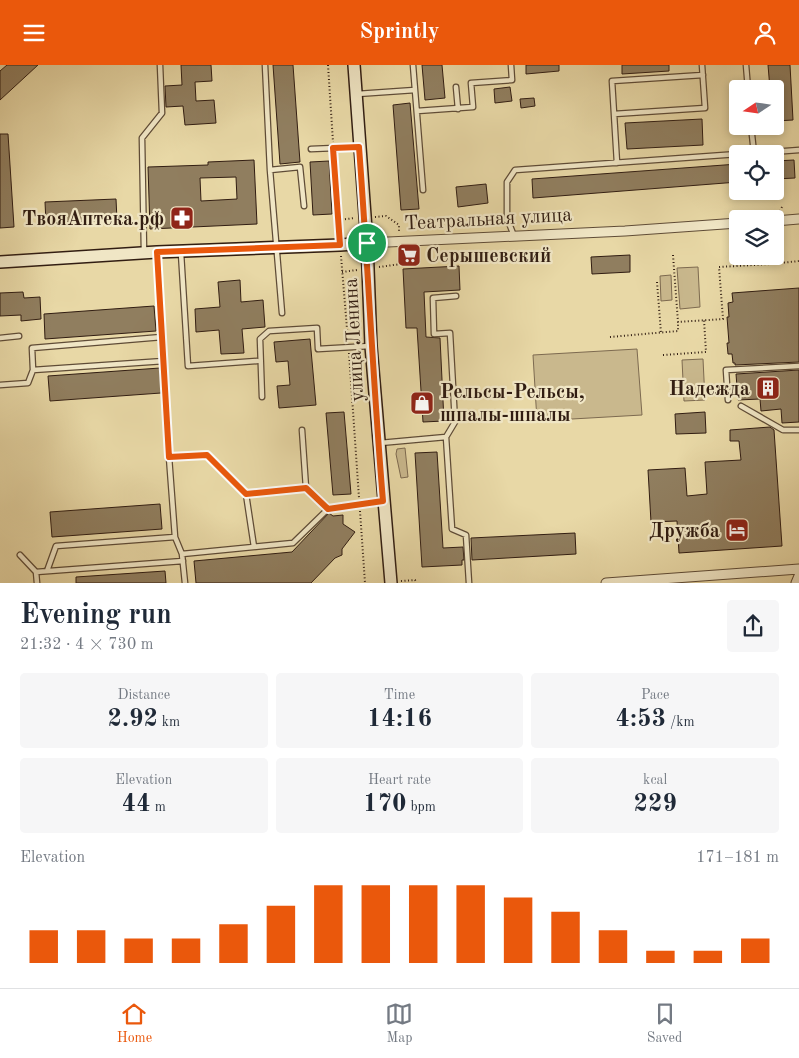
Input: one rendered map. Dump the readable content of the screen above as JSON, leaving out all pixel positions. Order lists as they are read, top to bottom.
{
  "streets": {
    "main road": ["Театральная улица", "улица Ленина"]
  },
  "crossings": [
    ["Театральная улица", "улица Ленина"]
  ],
  "places": {
    "pharmacy": ["ТвояАптека.рф"],
    "supermarket": ["Серышевский"],
    "building": ["Надежда"],
    "shop": ["Рельсы-Рельсы, шпалы-шпалы"],
    "hotel": ["Дружба"]
  },
  "north": "left",
  "page": {
    "header": "Sprintly",
    "heading": ["Evening run", "21:32 · 4 × 730 m"],
    "stats": [
      ["Distance", "2.92 km"],
      ["Time", "14:16"],
      ["Pace", "4:53 /km"],
      ["Elevation", "44 m"],
      ["Heart rate", "170 bpm"],
      ["kcal", "229"]
    ],
    "chart": ["Elevation", "171–181 m"],
    "tabs": ["Home", "Map", "Saved"]
  }
}
